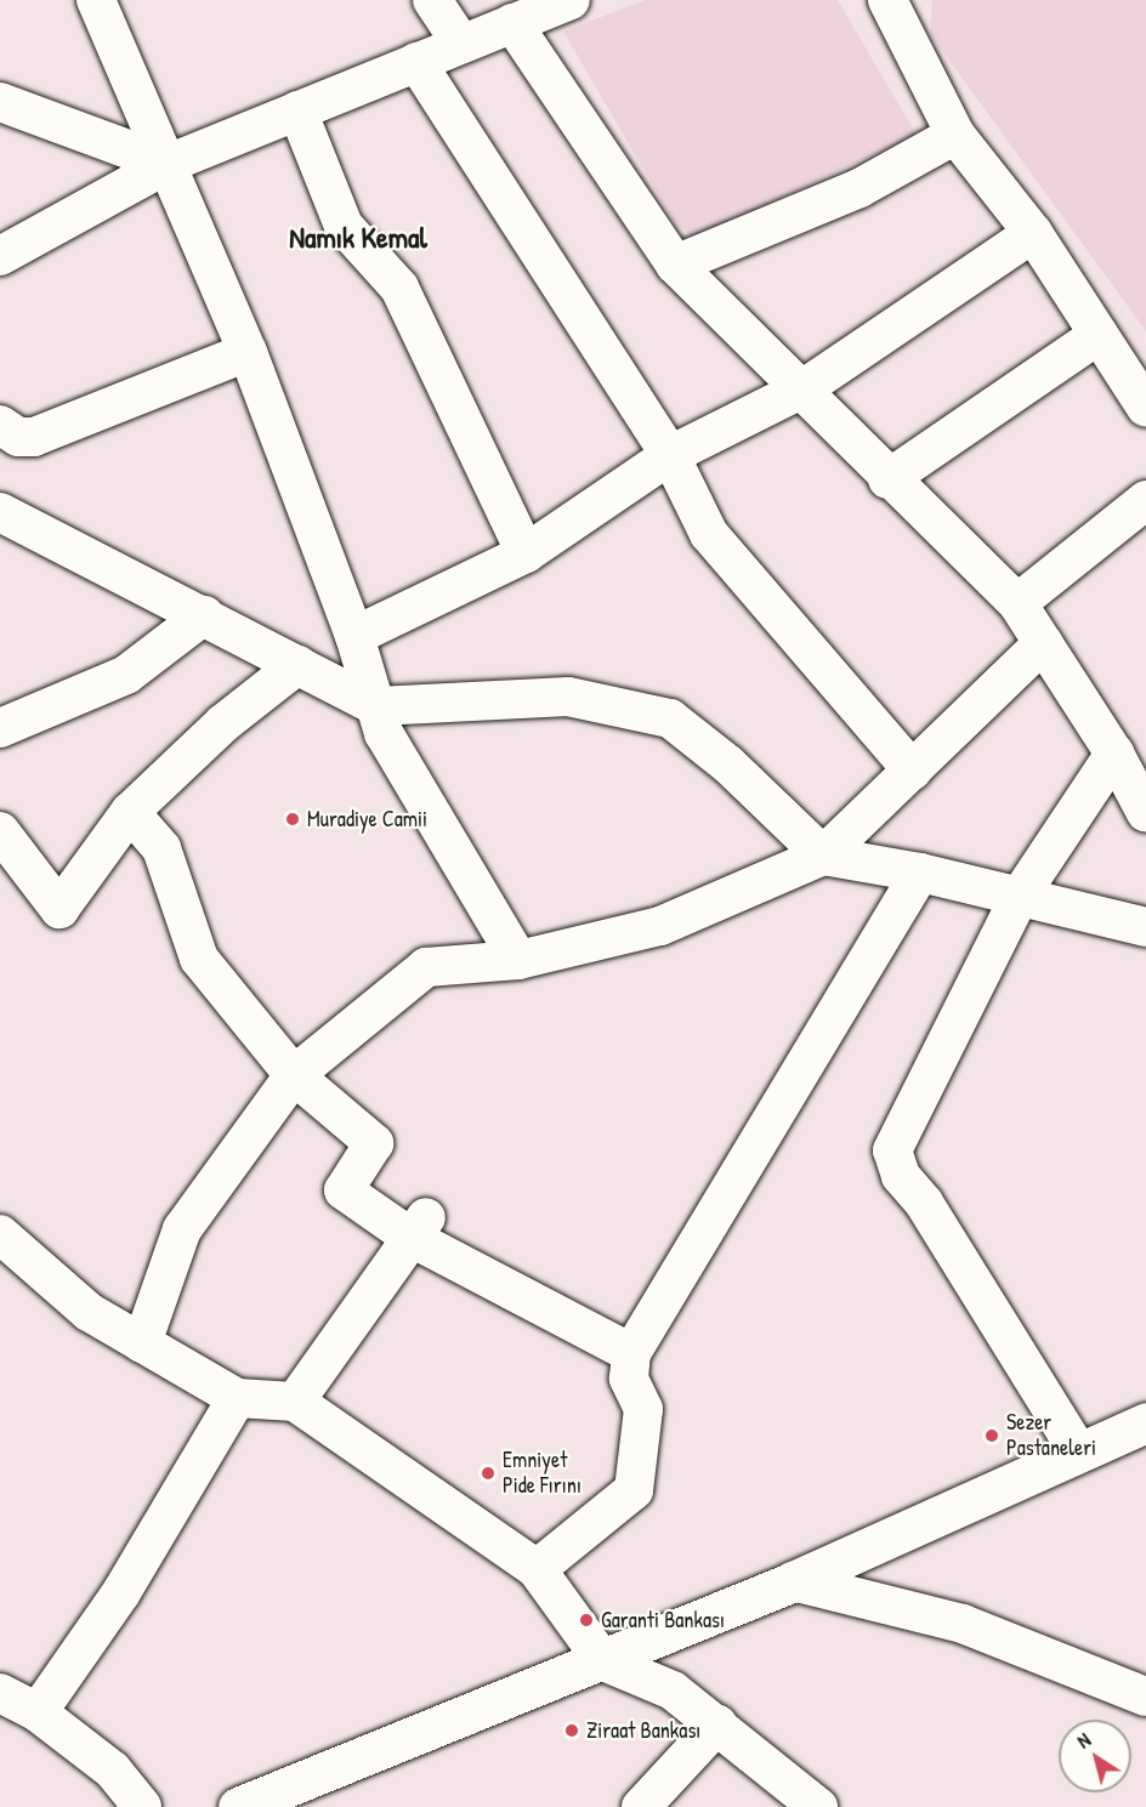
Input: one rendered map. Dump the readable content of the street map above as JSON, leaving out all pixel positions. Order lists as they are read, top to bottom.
{
  "districts": ["Namık Kemal"],
  "places": [
    "Muradiye Camii",
    "Sezer Pastaneleri",
    "Emniyet Pide Fırını",
    "Garanti Bankası",
    "Ziraat Bankası"
  ],
  "north": "top left"
}
